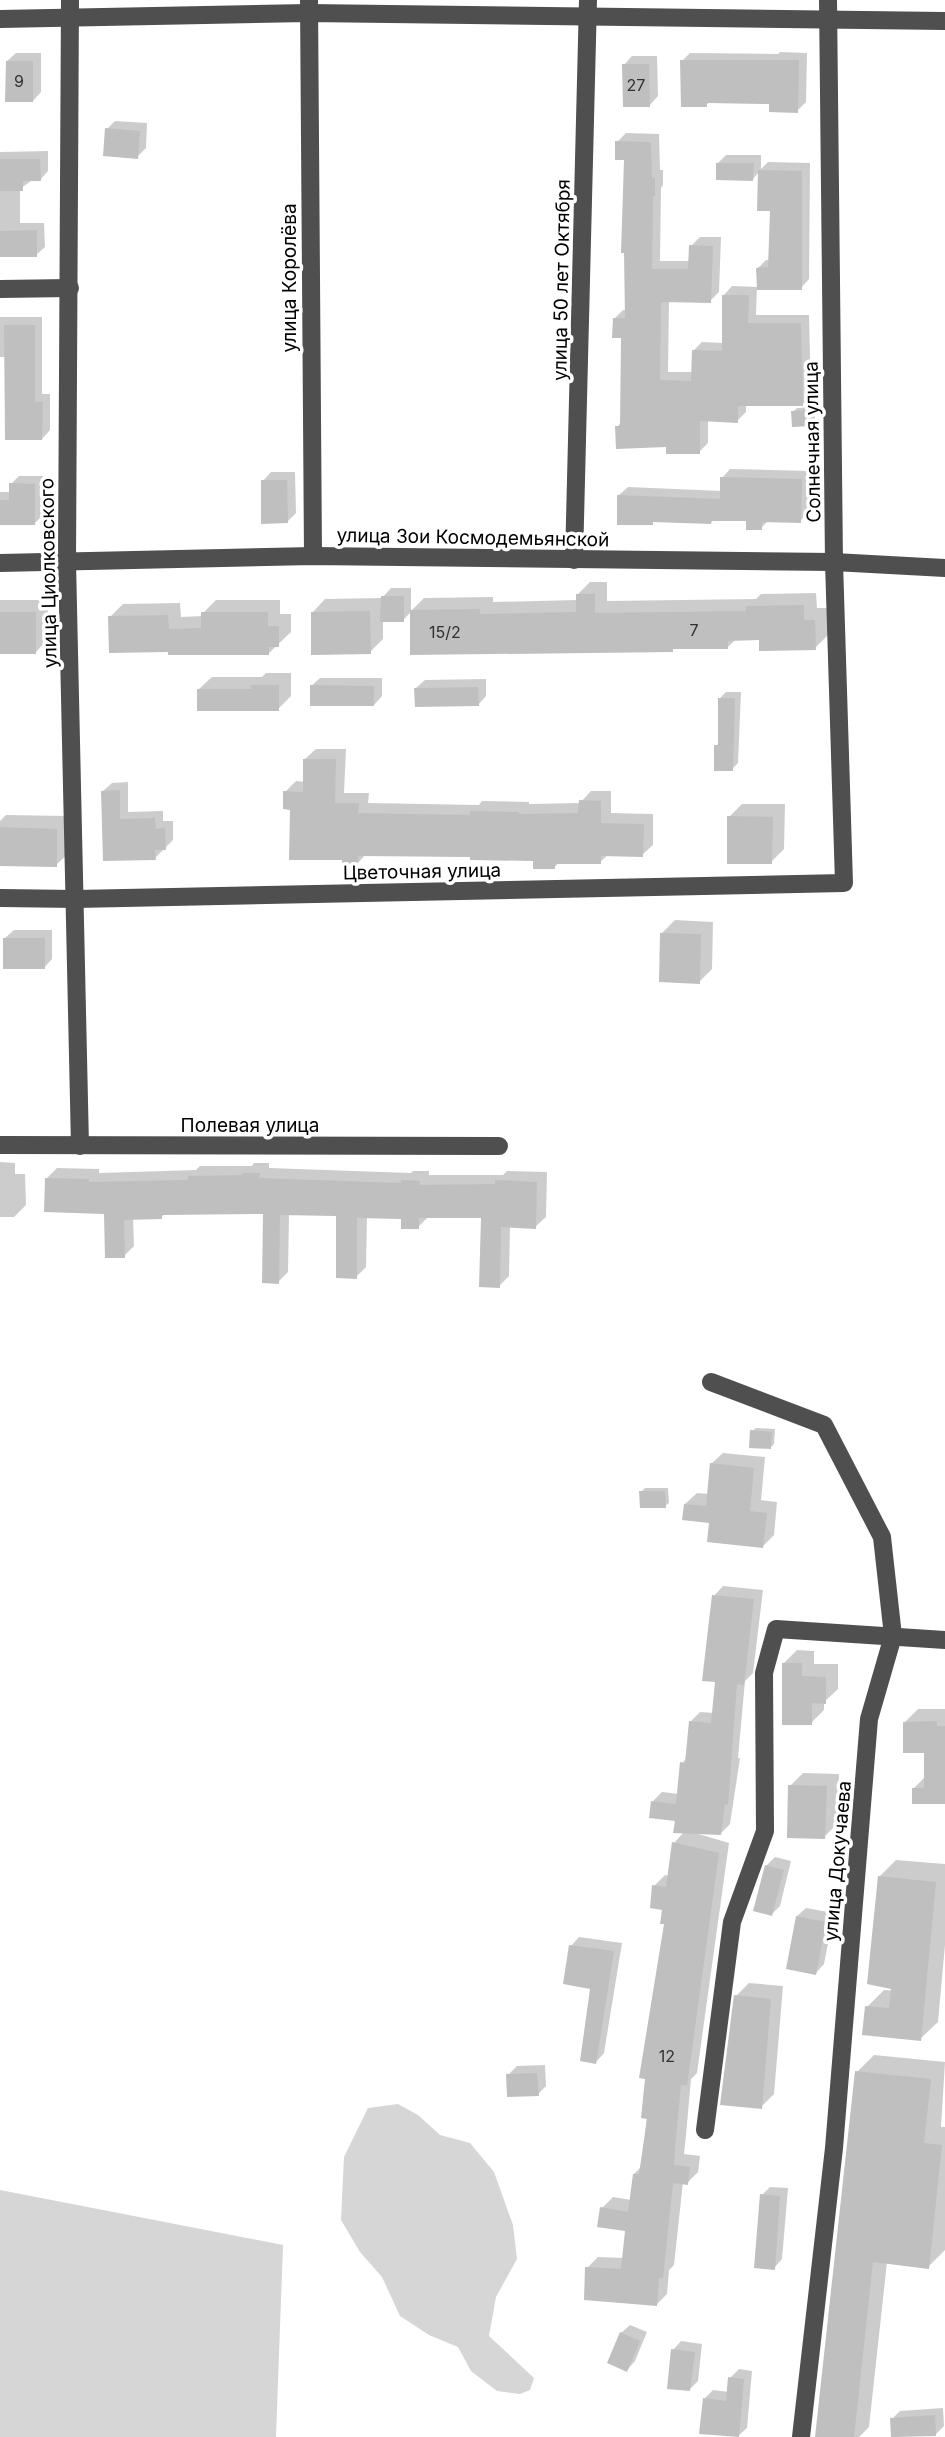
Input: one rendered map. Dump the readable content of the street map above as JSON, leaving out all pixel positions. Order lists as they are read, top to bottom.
{
  "streets": {
    "street": [
      "улица Королёва",
      "улица 50 лет Октября",
      "Солнечная улица",
      "улица Зои Космодемьянской",
      "улица Циолковского",
      "Цветочная улица",
      "Полевая улица",
      "улица Докучаева"
    ]
  },
  "crossings": [
    ["улица Королёва", "улица Зои Космодемьянской"],
    ["улица 50 лет Октября", "улица Зои Космодемьянской"],
    ["Солнечная улица", "улица Зои Космодемьянской"],
    ["Солнечная улица", "Цветочная улица"],
    ["улица Зои Космодемьянской", "улица Циолковского"],
    ["улица Циолковского", "Цветочная улица"],
    ["улица Циолковского", "Полевая улица"]
  ],
  "house_numbers": [
    "9",
    "27",
    "7",
    "15/2",
    "12"
  ]
}
